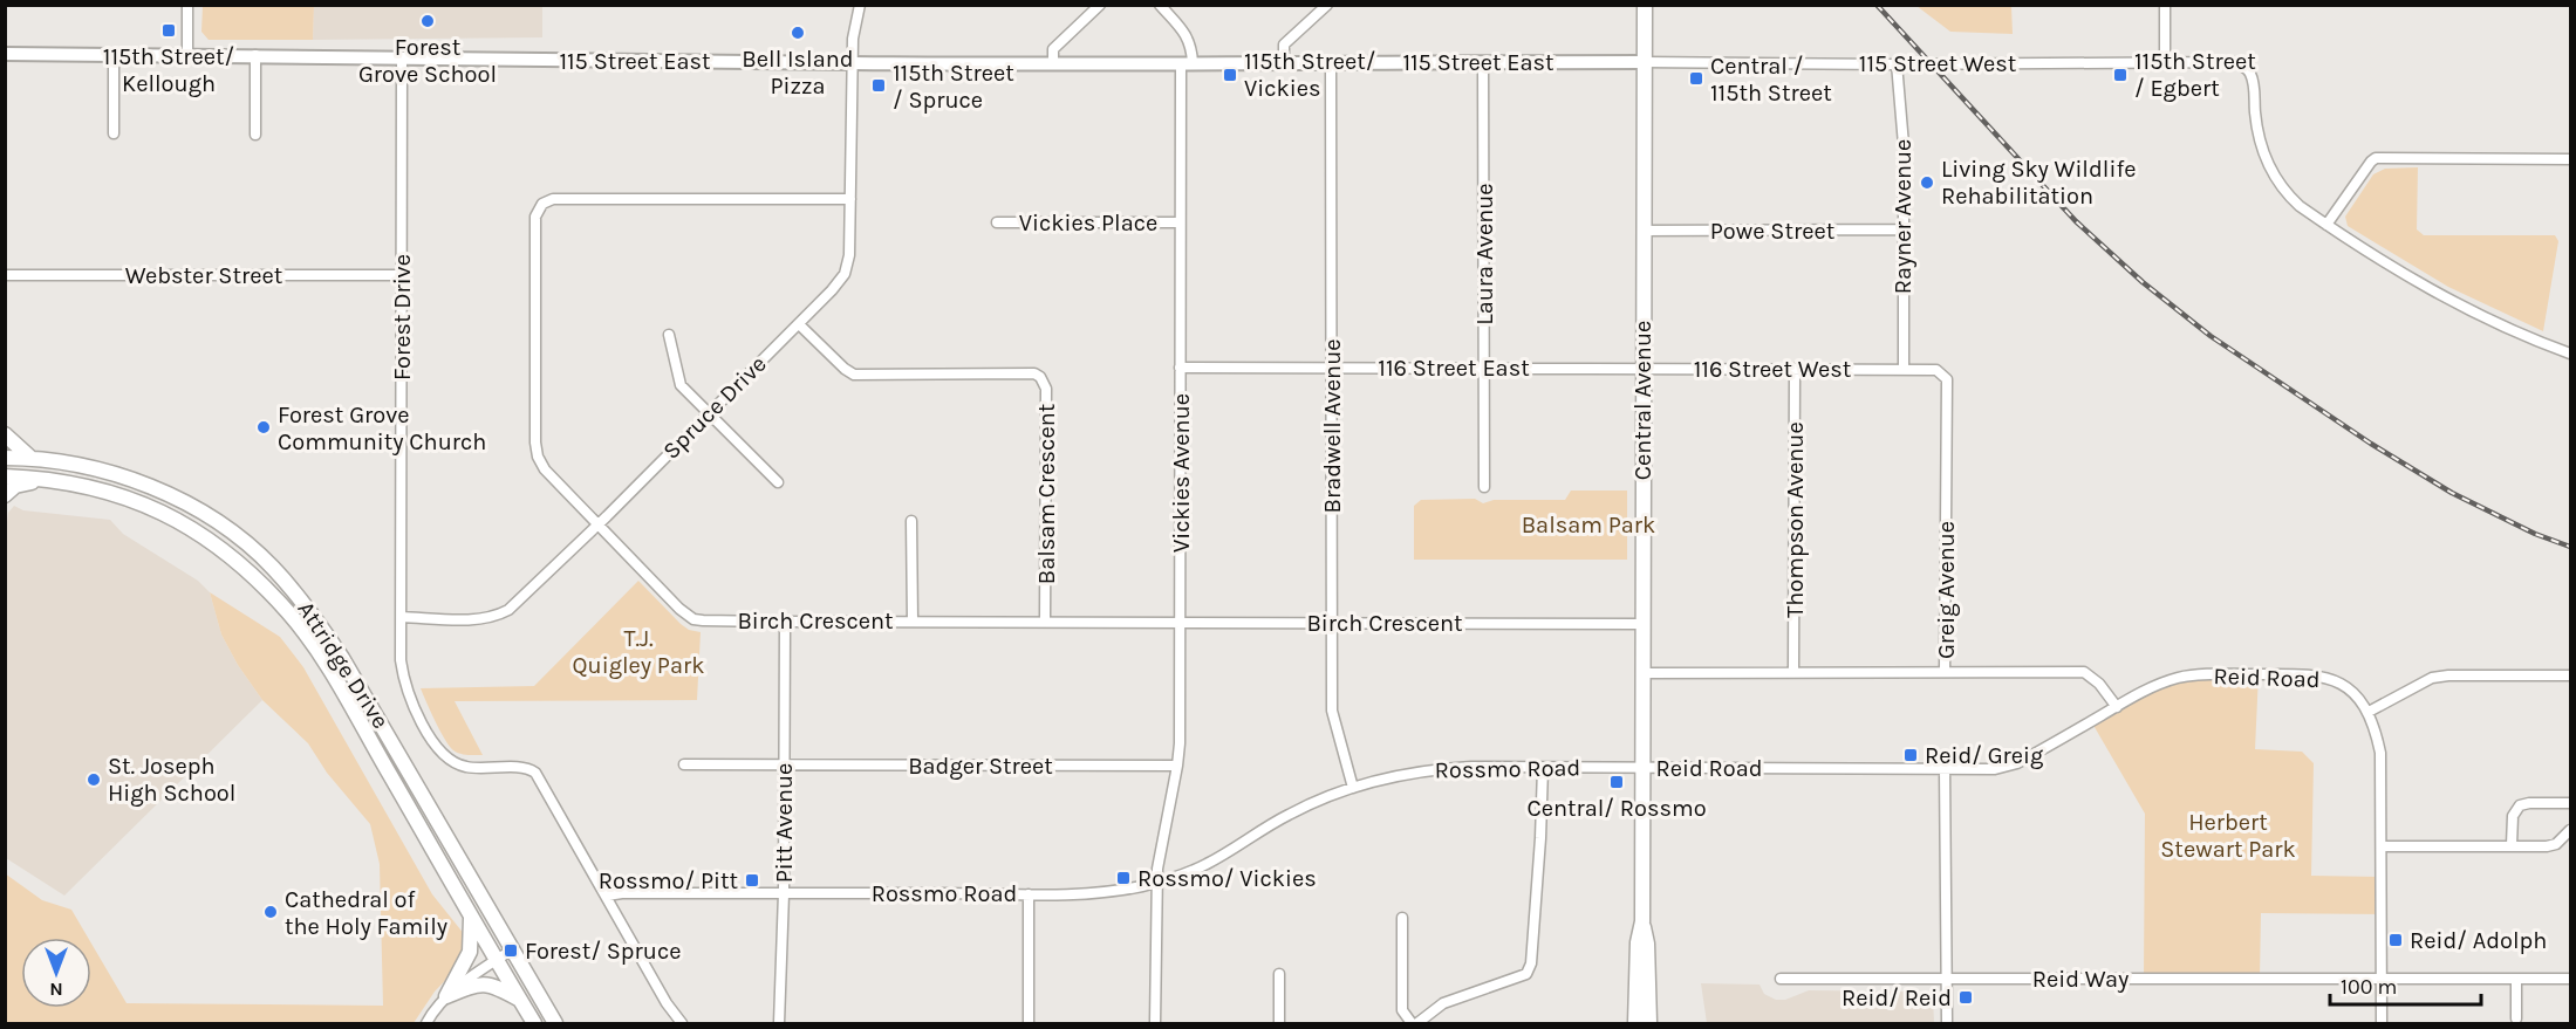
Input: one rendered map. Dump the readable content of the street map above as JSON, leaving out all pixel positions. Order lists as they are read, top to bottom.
{
  "streets": {
    "main road": ["Central Avenue", "Attridge Drive"],
    "street": [
      "115 Street East",
      "115 Street West",
      "Rayner Avenue",
      "Vickies Place",
      "Powe Street",
      "Laura Avenue",
      "Webster Street",
      "Forest Drive",
      "116 Street East",
      "116 Street West",
      "Spruce Drive",
      "Bradwell Avenue",
      "Vickies Avenue",
      "Balsam Crescent",
      "Thompson Avenue",
      "Greig Avenue",
      "Birch Crescent",
      "Reid Road",
      "Badger Street",
      "Rossmo Road",
      "Pitt Avenue",
      "Reid Way"
    ]
  },
  "crossings": [
    ["115 Street East", "115 Street West"],
    ["115 Street East", "Laura Avenue"],
    ["115 Street East", "Forest Drive"],
    ["115 Street East", "Central Avenue"],
    ["115 Street East", "Spruce Drive"],
    ["115 Street East", "Bradwell Avenue"],
    ["115 Street East", "Vickies Avenue"],
    ["115 Street West", "Rayner Avenue"],
    ["115 Street West", "Central Avenue"],
    ["Rayner Avenue", "Powe Street"],
    ["Rayner Avenue", "116 Street West"],
    ["Rayner Avenue", "Greig Avenue"],
    ["Vickies Place", "Vickies Avenue"],
    ["Powe Street", "Central Avenue"],
    ["Laura Avenue", "116 Street East"],
    ["Webster Street", "Forest Drive"],
    ["Forest Drive", "Spruce Drive"],
    ["116 Street East", "116 Street West"],
    ["116 Street East", "Central Avenue"],
    ["116 Street East", "Bradwell Avenue"],
    ["116 Street East", "Vickies Avenue"],
    ["116 Street West", "Central Avenue"],
    ["116 Street West", "Thompson Avenue"],
    ["116 Street West", "Greig Avenue"],
    ["Central Avenue", "Greig Avenue"],
    ["Central Avenue", "Birch Crescent"],
    ["Central Avenue", "Reid Road"],
    ["Central Avenue", "Rossmo Road"],
    ["Spruce Drive", "Balsam Crescent"],
    ["Spruce Drive", "Birch Crescent"],
    ["Bradwell Avenue", "Birch Crescent"],
    ["Bradwell Avenue", "Rossmo Road"],
    ["Vickies Avenue", "Birch Crescent"],
    ["Vickies Avenue", "Badger Street"],
    ["Vickies Avenue", "Rossmo Road"],
    ["Balsam Crescent", "Birch Crescent"],
    ["Thompson Avenue", "Greig Avenue"],
    ["Birch Crescent", "Pitt Avenue"],
    ["Reid Road", "Rossmo Road"],
    ["Reid Road", "Reid Way"],
    ["Badger Street", "Pitt Avenue"],
    ["Rossmo Road", "Pitt Avenue"]
  ],
  "parks": ["Balsam Park", "T.J. Quigley Park", "Herbert Stewart Park"],
  "places": {
    "other": [
      "Forest Grove School",
      "Bell Island Pizza",
      "Living Sky Wildlife Rehabilitation",
      "Forest Grove Community Church",
      "St. Joseph High School",
      "Cathedral of the Holy Family"
    ],
    "transit": [
      "115th Street/ Kellough",
      "115th Street/ Vickies",
      "115th Street / Egbert",
      "Central / 115th Street",
      "115th Street / Spruce",
      "Reid/ Greig",
      "Central/ Rossmo",
      "Rossmo/ Vickies",
      "Rossmo/ Pitt",
      "Reid/ Adolph",
      "Forest/ Spruce",
      "Reid/ Reid"
    ]
  },
  "scale_bar": "100 m",
  "north": "bottom"
}
